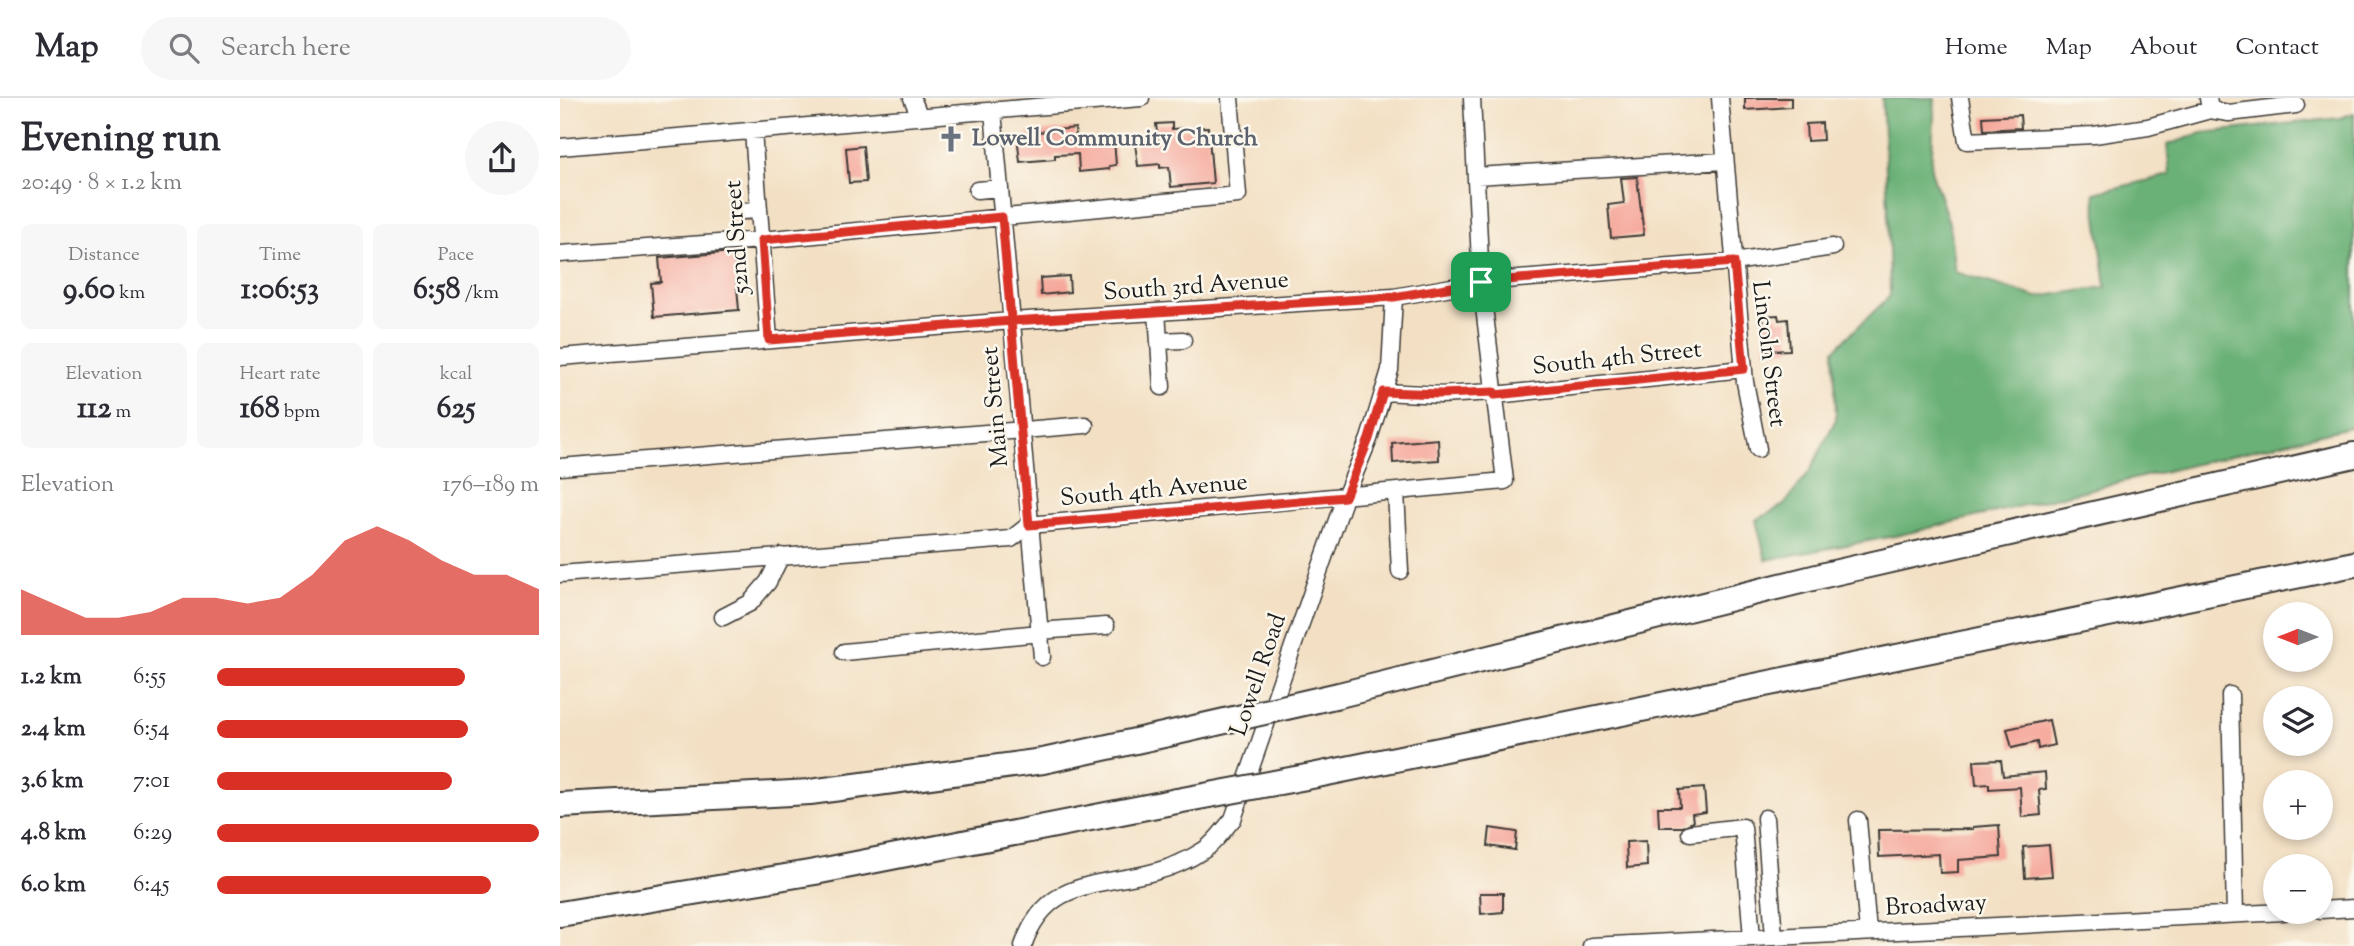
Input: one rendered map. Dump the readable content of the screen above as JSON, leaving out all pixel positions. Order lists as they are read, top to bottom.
{
  "streets": {
    "street": [
      "52nd Street",
      "South 3rd Avenue",
      "Lincoln Street",
      "South 4th Street",
      "Main Street",
      "South 4th Avenue",
      "Lowell Road",
      "Broadway"
    ]
  },
  "crossings": [
    ["52nd Street", "South 3rd Avenue"],
    ["South 3rd Avenue", "Lincoln Street"],
    ["South 3rd Avenue", "Main Street"],
    ["South 3rd Avenue", "Lowell Road"],
    ["Lincoln Street", "South 4th Street"],
    ["South 4th Street", "South 4th Avenue"],
    ["South 4th Street", "Lowell Road"],
    ["Main Street", "South 4th Avenue"],
    ["South 4th Avenue", "Lowell Road"]
  ],
  "places": {
    "church": ["Lowell Community Church"]
  },
  "north": "left",
  "page": {
    "header": "Map",
    "search": "Search here",
    "nav": [
      "Home",
      "Map",
      "About",
      "Contact"
    ],
    "heading": ["Evening run", "20:49 · 8 × 1.2 km"],
    "stats": [
      ["Distance", "9.60 km"],
      ["Time", "1:06:53"],
      ["Pace", "6:58 /km"],
      ["Elevation", "112 m"],
      ["Heart rate", "168 bpm"],
      ["kcal", "625"]
    ],
    "chart": ["Elevation", "176–189 m"],
    "map_buttons": ["+", "−"],
    "list": [
      {
        "name": "1.2 km",
        "note": "6:55"
      },
      {
        "name": "2.4 km",
        "note": "6:54"
      },
      {
        "name": "3.6 km",
        "note": "7:01"
      },
      {
        "name": "4.8 km",
        "note": "6:29"
      },
      {
        "name": "6.0 km",
        "note": "6:45"
      }
    ]
  }
}
